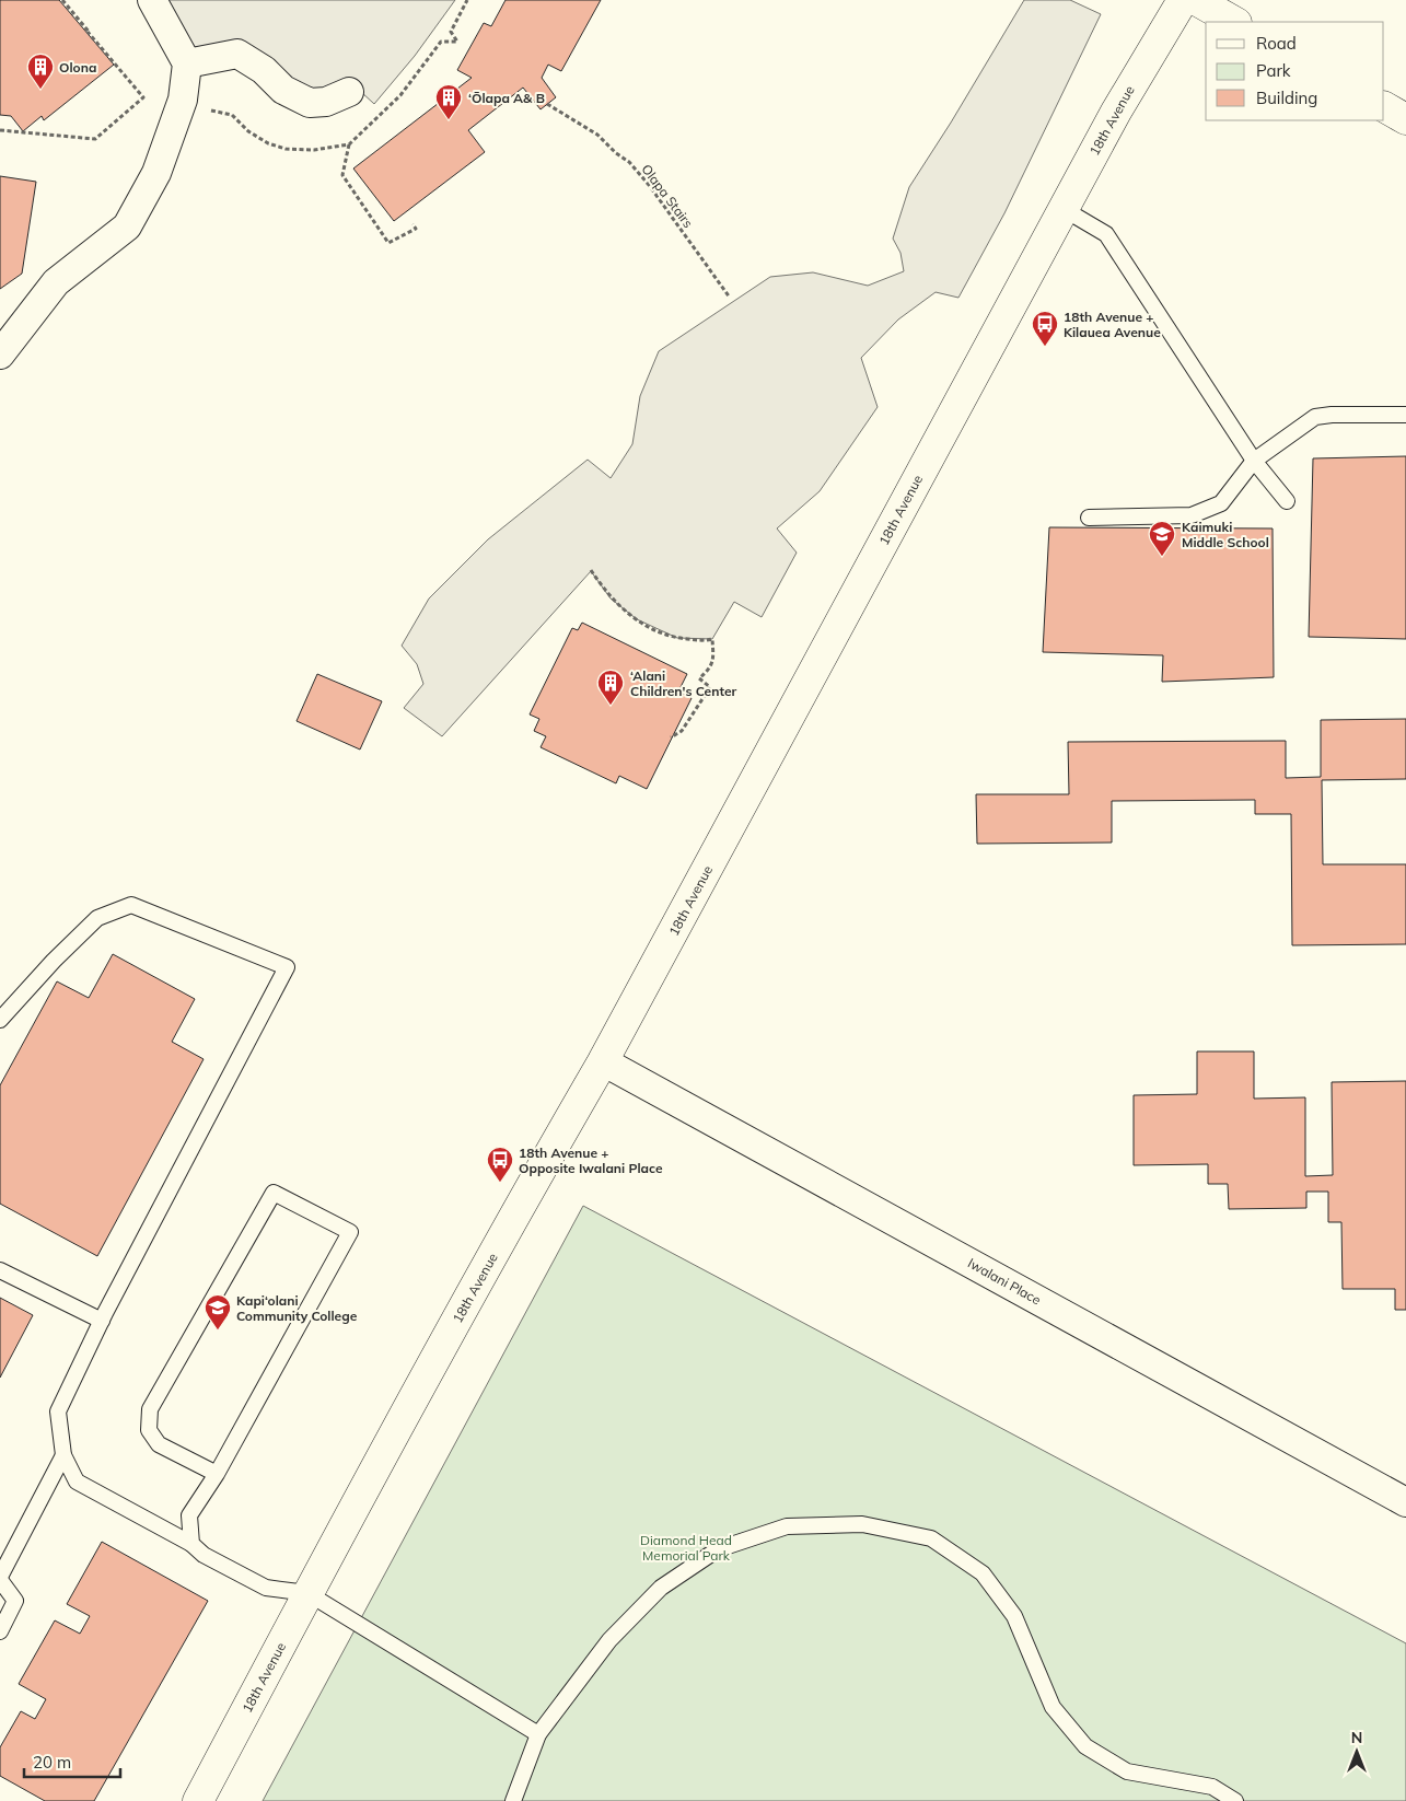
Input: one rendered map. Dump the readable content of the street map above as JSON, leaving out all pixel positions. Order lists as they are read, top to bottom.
{
  "streets": {
    "street": ["18th Avenue", "Iwalani Place"],
    "path": ["Olapa Stairs"]
  },
  "crossings": [
    ["18th Avenue", "Iwalani Place"]
  ],
  "parks": ["Diamond Head Memorial Park"],
  "places": {
    "building": ["Olona", "‘Ōlapa A& B", "‘Alani Children's Center"],
    "bus stop": ["18th Avenue + Kilauea Avenue", "18th Avenue + Opposite Iwalani Place"],
    "school or university": ["Kaimuki Middle School", "Kapi‘olani Community College"]
  },
  "legend": ["Road", "Park", "Building"],
  "scale_bar": "20 m",
  "north": "top"
}
